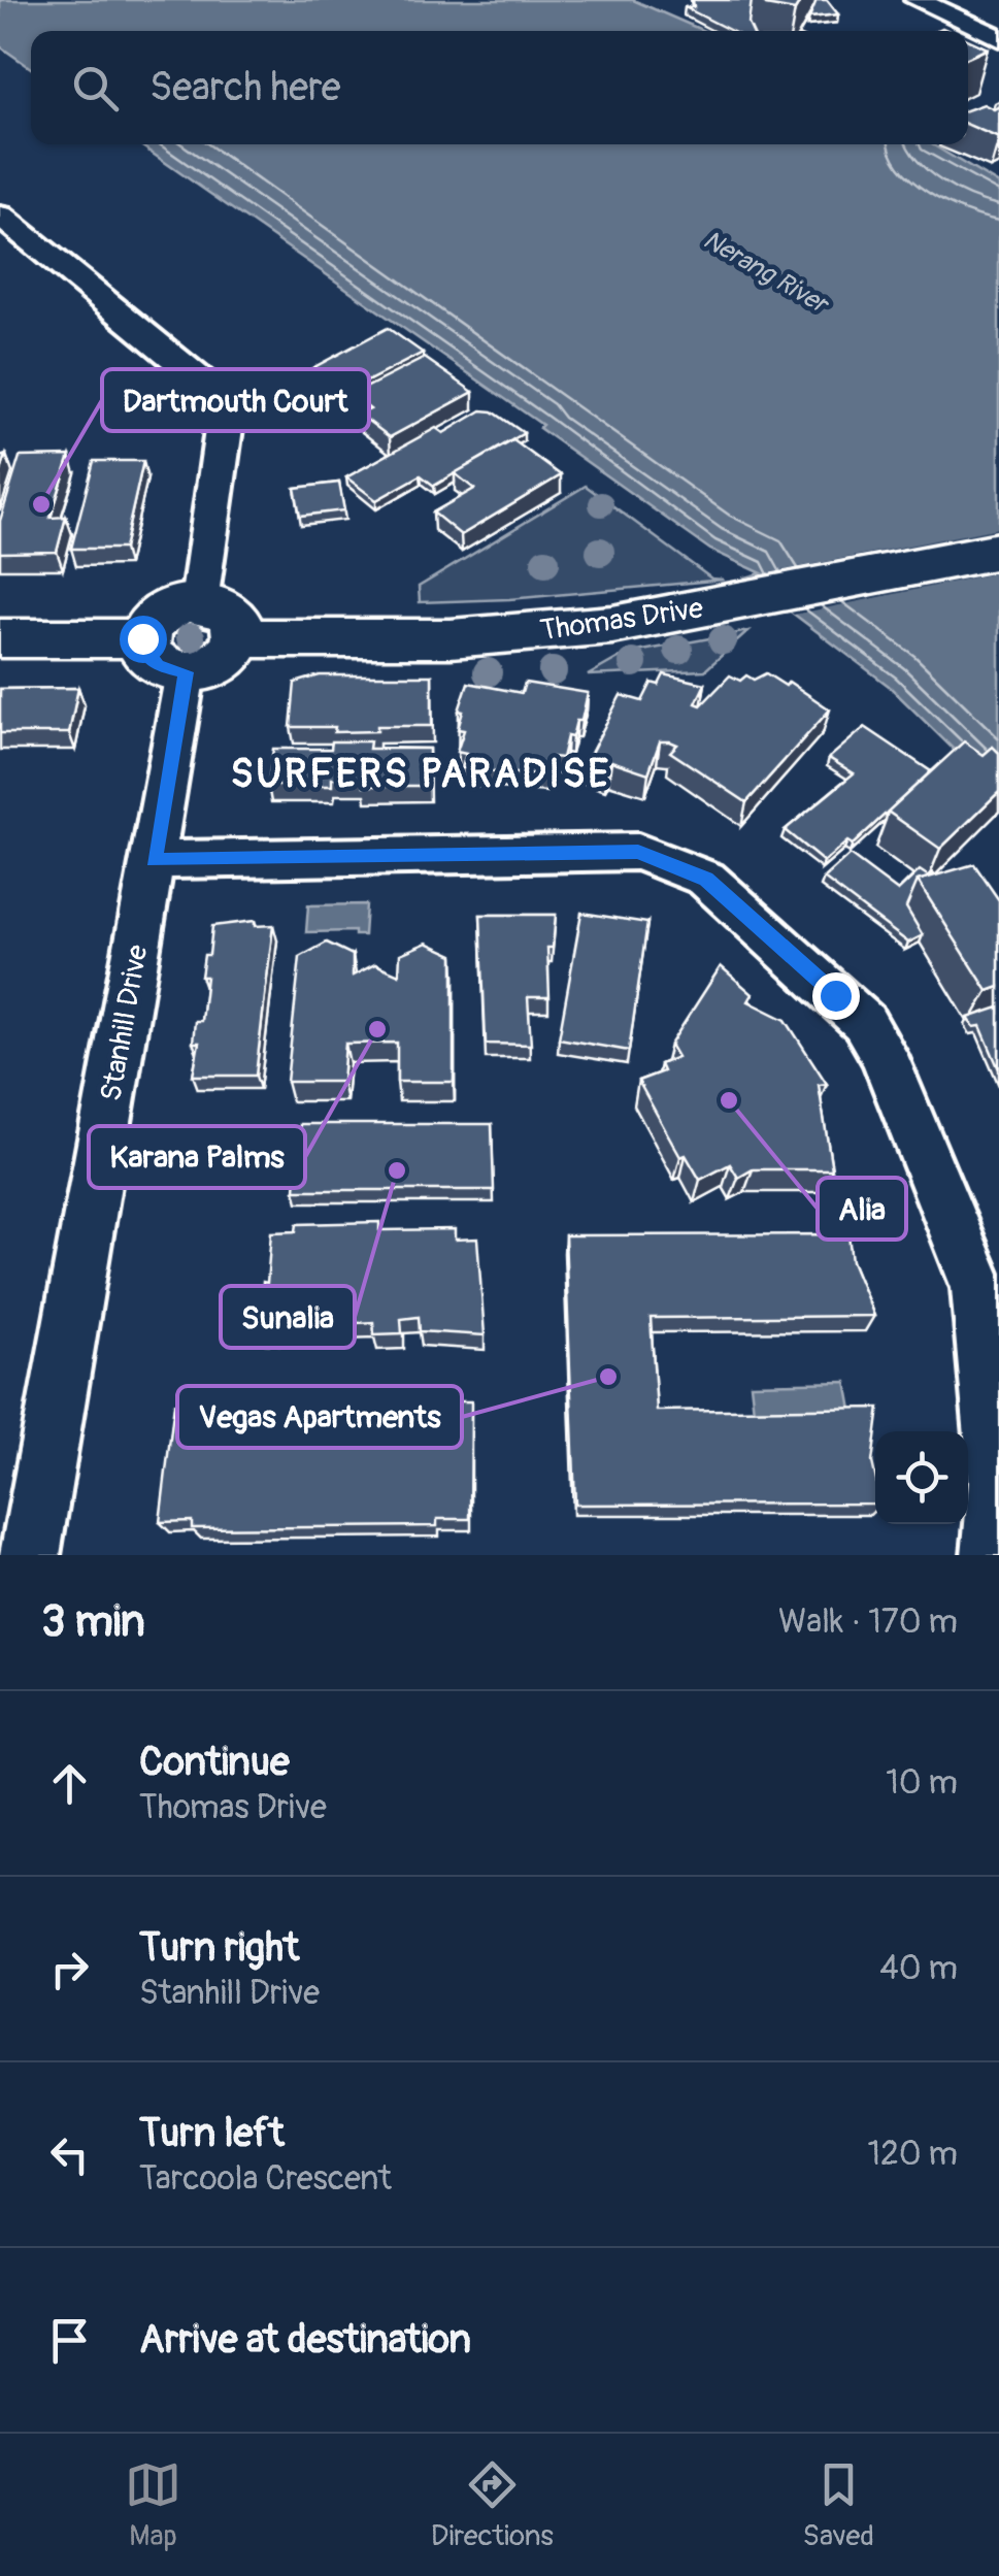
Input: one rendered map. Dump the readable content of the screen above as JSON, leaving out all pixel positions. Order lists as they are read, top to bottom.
{
  "streets": {
    "main road": ["Thomas Drive"],
    "street": ["Stanhill Drive"]
  },
  "crossings": [
    ["Thomas Drive", "Stanhill Drive"]
  ],
  "districts": ["SURFERS PARADISE"],
  "water": ["Nerang River"],
  "places": [
    "Dartmouth Court",
    "Karana Palms",
    "Alia",
    "Sunalia",
    "Vegas Apartments"
  ],
  "page": {
    "search": "Search here",
    "heading": ["3 min", "Walk · 170 m"],
    "list": [
      ["Continue", "Thomas Drive", "10 m"],
      ["Turn right", "Stanhill Drive", "40 m"],
      ["Turn left", "Tarcoola Crescent", "120 m"],
      "Arrive at destination"
    ],
    "nav": ["Map", "Directions", "Saved"]
  }
}
